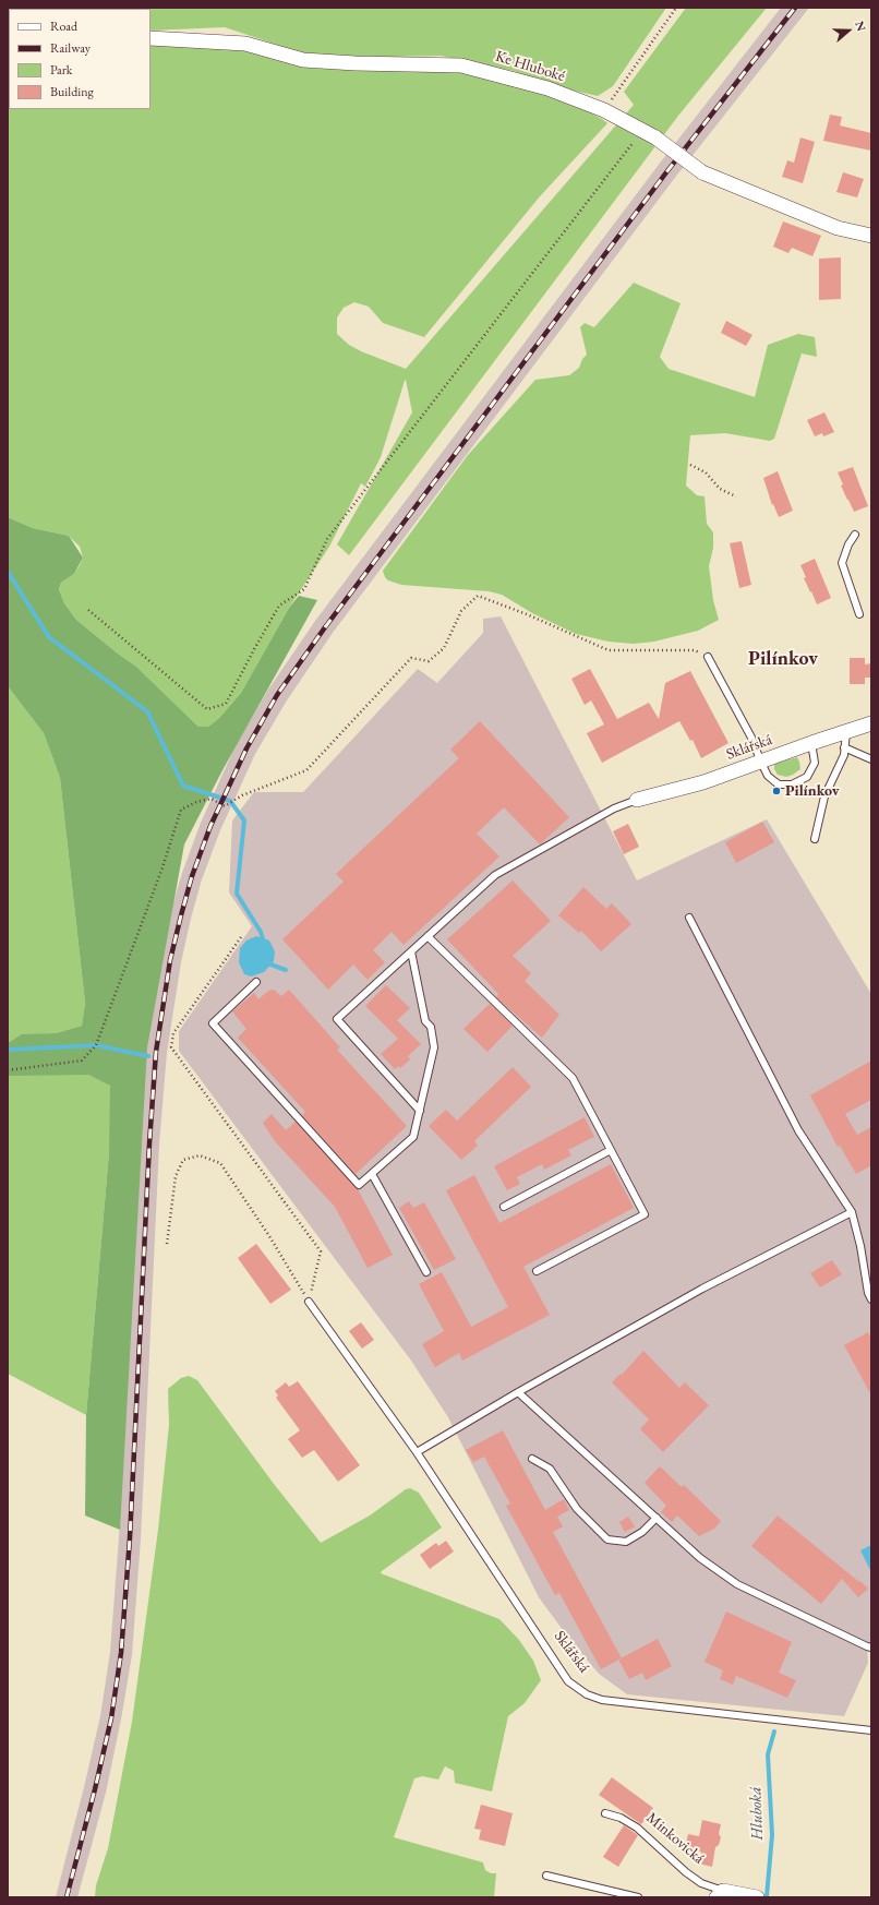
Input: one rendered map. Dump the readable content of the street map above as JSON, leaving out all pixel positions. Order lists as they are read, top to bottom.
{
  "streets": {
    "street": ["Ke Hluboké", "Sklářská", "Minkovická"]
  },
  "districts": ["Pilínkov"],
  "water": ["Hluboká"],
  "places": ["Pilínkov"],
  "legend": [
    "Road",
    "Railway",
    "Park",
    "Building"
  ],
  "north": "right"
}
